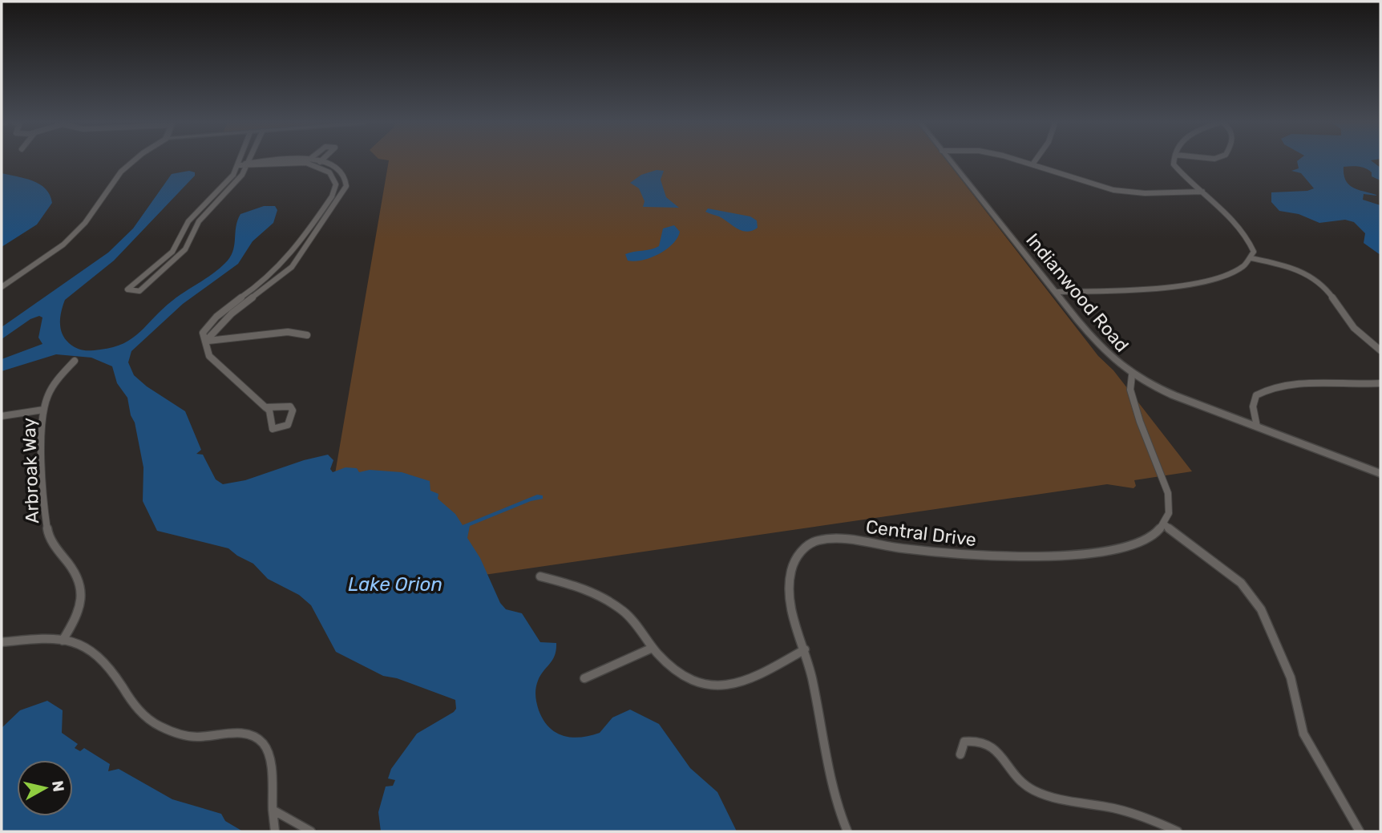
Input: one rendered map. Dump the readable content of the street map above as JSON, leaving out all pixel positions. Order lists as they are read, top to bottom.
{
  "streets": {
    "street": ["Indianwood Road", "Arbroak Way", "Central Drive"]
  },
  "water": ["Lake Orion"],
  "north": "right"
}
